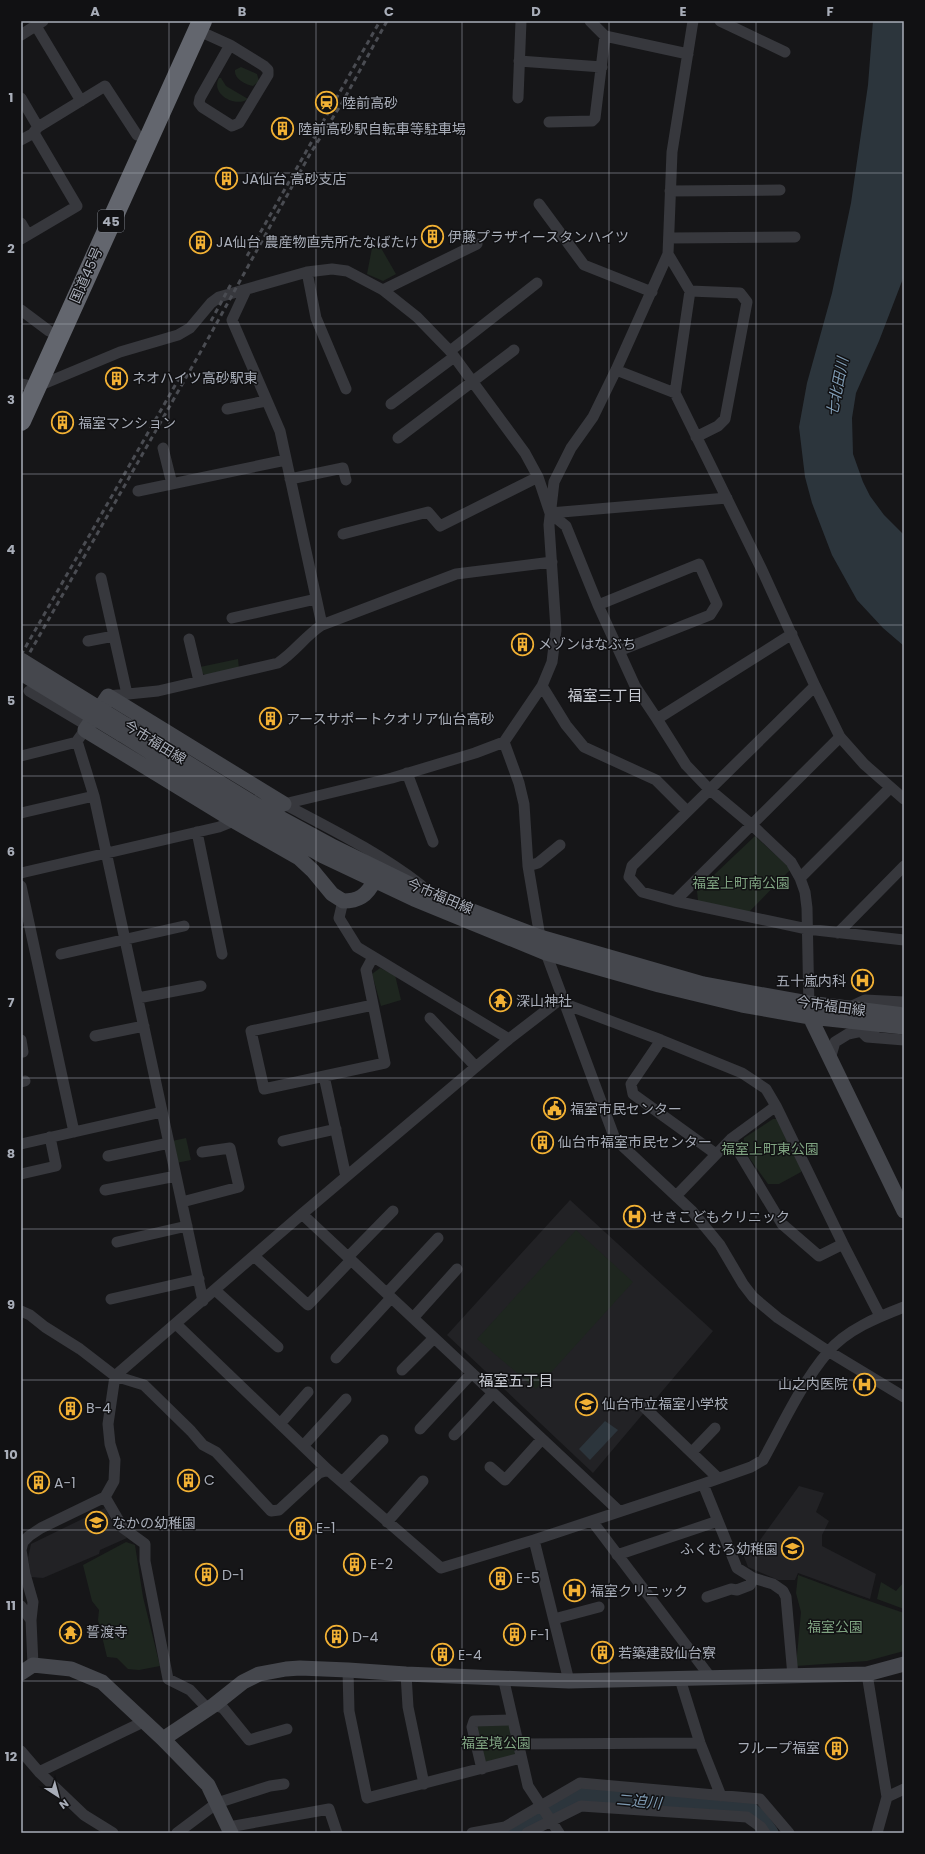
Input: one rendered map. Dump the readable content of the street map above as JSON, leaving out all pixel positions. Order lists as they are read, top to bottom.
{
  "streets": {
    "highway": ["45", "国道45号"],
    "main road": ["今市福田線"]
  },
  "districts": ["福室三丁目", "福室五丁目"],
  "water": ["七北田川", "二迫川"],
  "parks": [
    "福室上町南公園",
    "福室上町東公園",
    "福室公園",
    "福室境公園"
  ],
  "places": {
    "station": ["陸前高砂"],
    "building": [
      "陸前高砂駅自転車等駐車場",
      "JA仙台 高砂支店",
      "伊藤プラザイースタンハイツ",
      "JA仙台 農産物直売所たなばたけ",
      "ネオハイツ高砂駅東",
      "福室マンション",
      "メゾンはなぶち",
      "アースサポートクオリア仙台高砂",
      "仙台市福室市民センター",
      "B-4",
      "C",
      "A-1",
      "E-1",
      "E-2",
      "D-1",
      "E-5",
      "F-1",
      "D-4",
      "若築建設仙台寮",
      "E-4",
      "フループ福室"
    ],
    "hospital": [
      "五十嵐内科",
      "せきこどもクリニック",
      "山之内医院",
      "福室クリニック"
    ],
    "temple": ["深山神社", "誓渡寺"],
    "public building": ["福室市民センター"],
    "school or university": ["仙台市立福室小学校", "なかの幼稚園", "ふくむろ幼稚園"]
  },
  "north": "bottom right",
  "grid": {
    "columns": [
      "A",
      "B",
      "C",
      "D",
      "E",
      "F"
    ],
    "rows": [
      "1",
      "2",
      "3",
      "4",
      "5",
      "6",
      "7",
      "8",
      "9",
      "10",
      "11",
      "12"
    ]
  }
}
